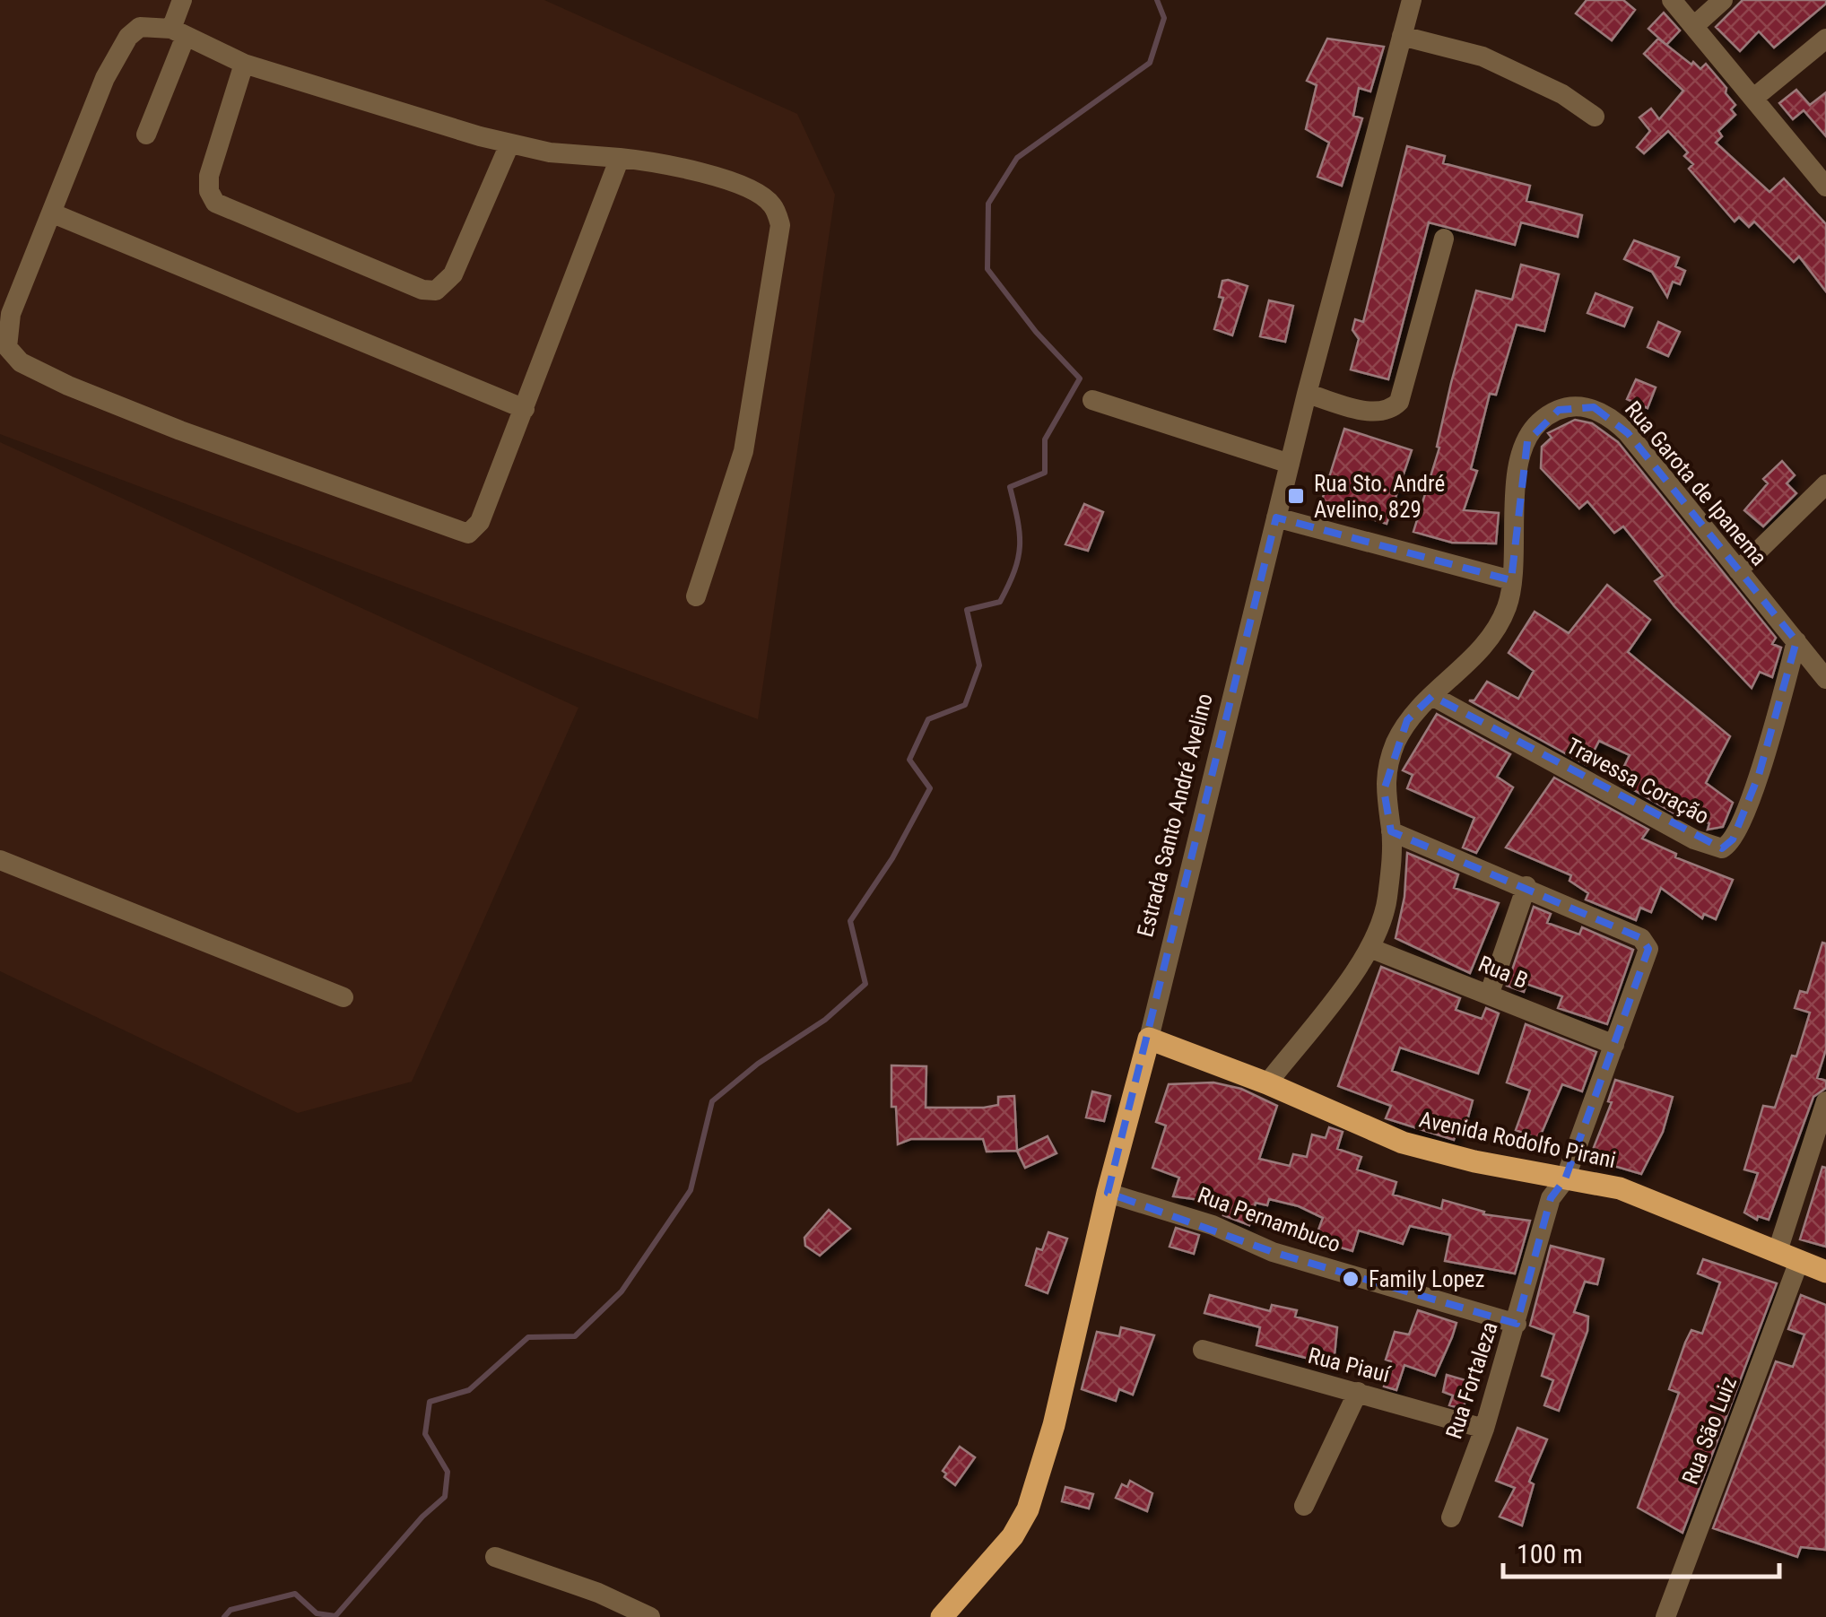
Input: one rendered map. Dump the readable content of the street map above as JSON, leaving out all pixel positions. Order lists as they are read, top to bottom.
{
  "streets": {
    "main road": ["Estrada Santo André Avelino", "Avenida Rodolfo Pirani"],
    "street": [
      "Rua Garota de Ipanema",
      "Travessa Coração",
      "Rua B",
      "Rua Pernambuco",
      "Rua Piauí",
      "Rua Fortaleza",
      "Rua São Luiz"
    ]
  },
  "crossings": [
    ["Rua Garota de Ipanema", "Travessa Coração"],
    ["Rua Garota de Ipanema", "Rua B"],
    ["Rua Garota de Ipanema", "Avenida Rodolfo Pirani"],
    ["Estrada Santo André Avelino", "Avenida Rodolfo Pirani"],
    ["Estrada Santo André Avelino", "Rua Pernambuco"],
    ["Rua B", "Rua Fortaleza"],
    ["Avenida Rodolfo Pirani", "Rua Fortaleza"],
    ["Avenida Rodolfo Pirani", "Rua São Luiz"],
    ["Rua Pernambuco", "Rua Fortaleza"],
    ["Rua Piauí", "Rua Fortaleza"]
  ],
  "places": {
    "transit": ["Rua Sto. André Avelino, 829"],
    "other": ["Family Lopez"]
  },
  "scale_bar": "100 m"
}
